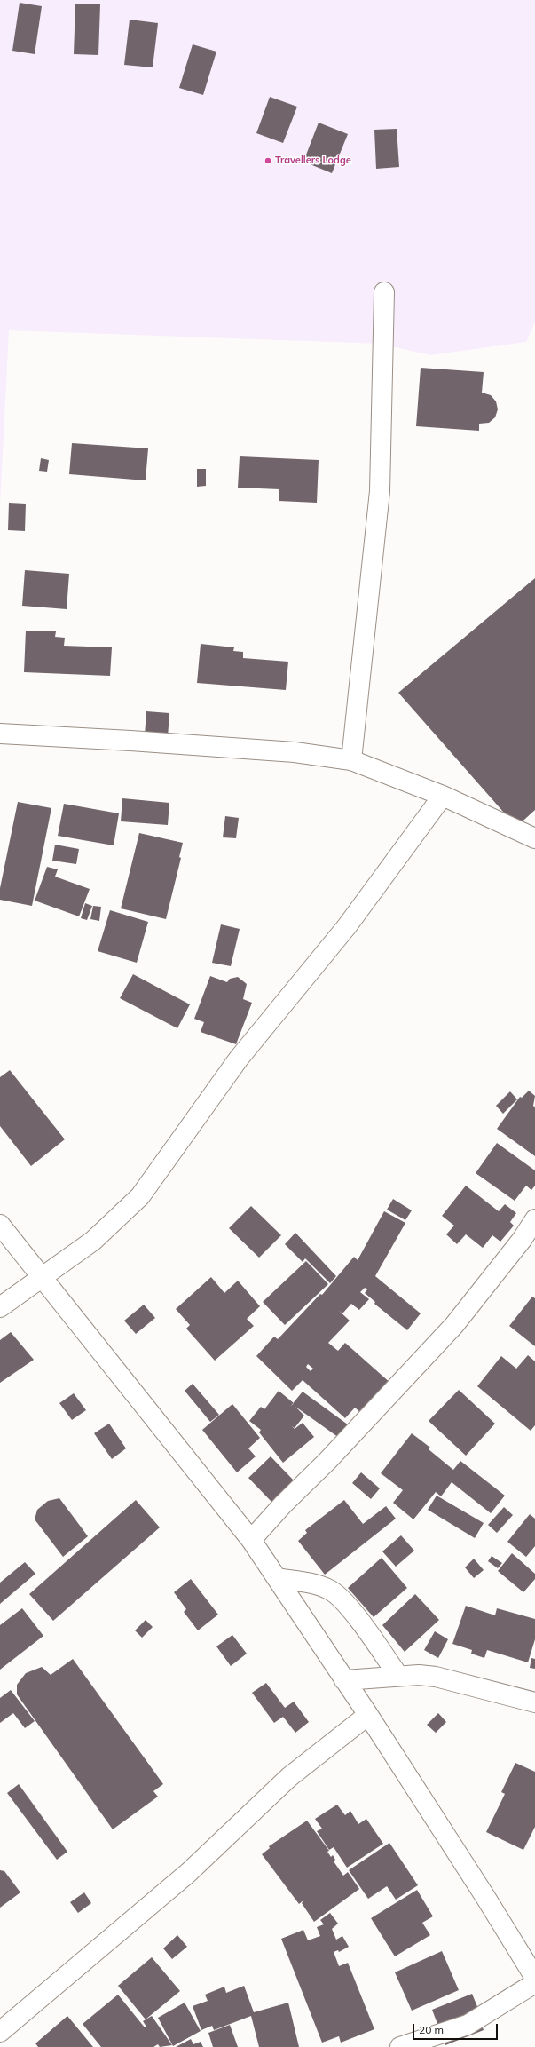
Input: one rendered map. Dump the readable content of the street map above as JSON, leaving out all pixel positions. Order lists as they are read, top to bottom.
{
  "places": ["Travellers Lodge"],
  "scale_bar": "20 m"
}
